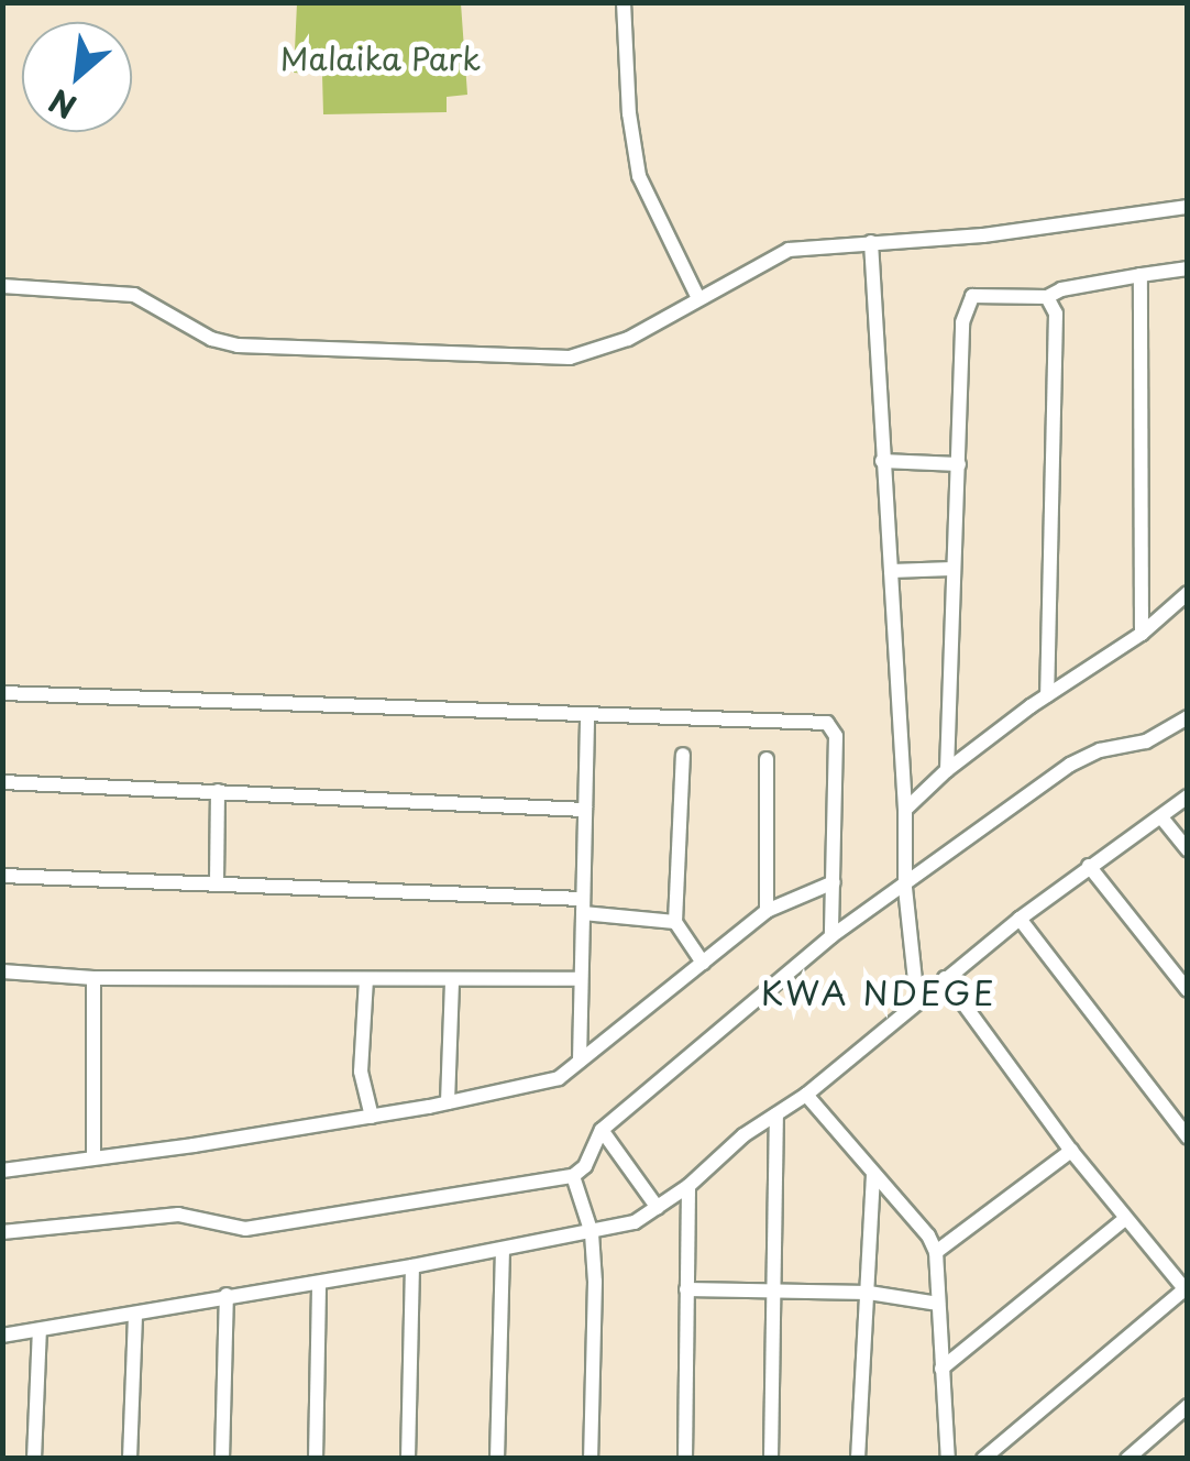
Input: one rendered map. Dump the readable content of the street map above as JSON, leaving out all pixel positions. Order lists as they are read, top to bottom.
{
  "districts": ["KWA NDEGE"],
  "parks": ["Malaika Park"],
  "north": "bottom left"
}
